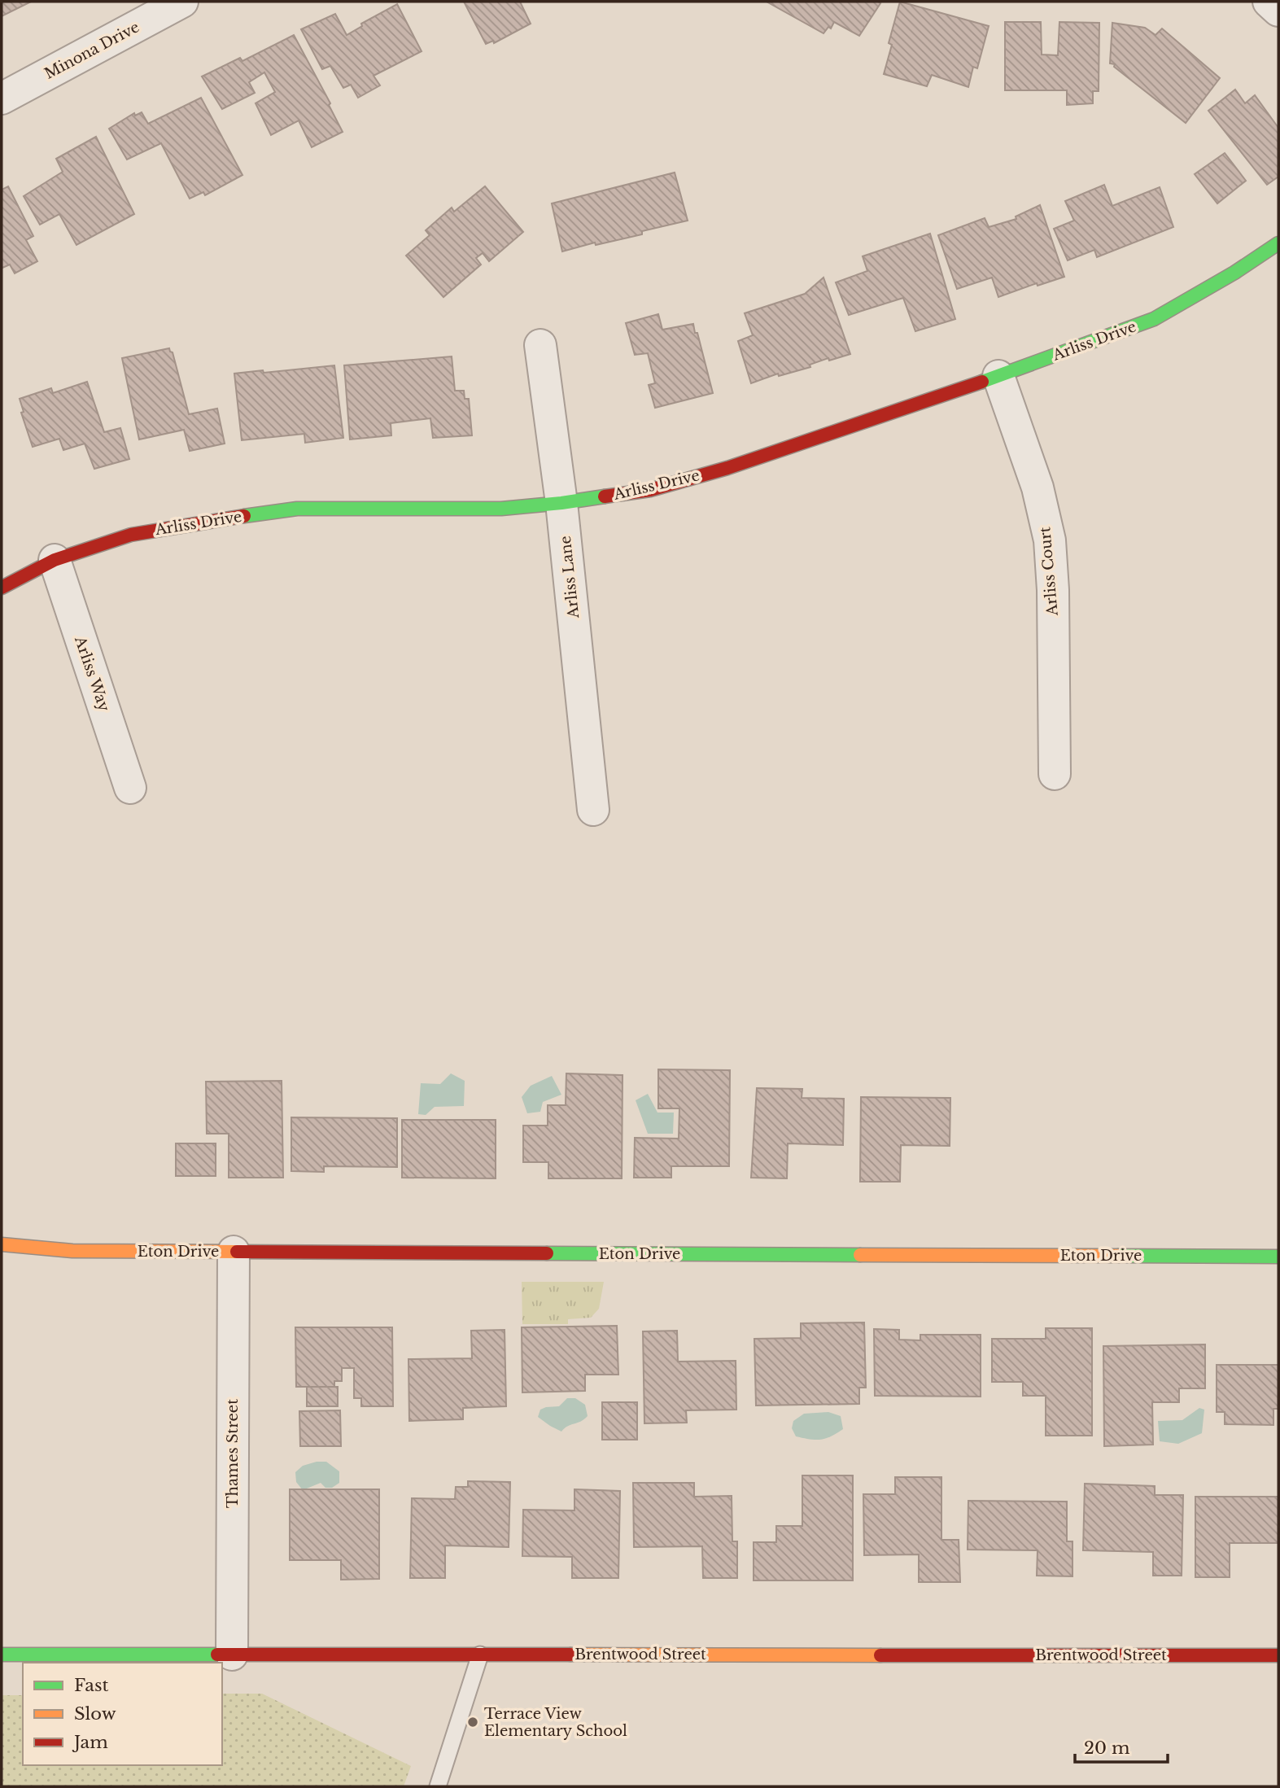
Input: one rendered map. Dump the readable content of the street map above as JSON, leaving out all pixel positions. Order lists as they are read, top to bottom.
{
  "streets": {
    "street": [
      "Minona Drive",
      "Arliss Drive",
      "Arliss Court",
      "Arliss Lane",
      "Arliss Way",
      "Eton Drive",
      "Thames Street",
      "Brentwood Street"
    ]
  },
  "crossings": [
    ["Arliss Drive", "Arliss Court"],
    ["Arliss Drive", "Arliss Lane"],
    ["Arliss Drive", "Arliss Way"],
    ["Eton Drive", "Thames Street"],
    ["Thames Street", "Brentwood Street"]
  ],
  "places": ["Terrace View Elementary School"],
  "legend": ["Fast", "Slow", "Jam"],
  "scale_bar": "20 m"
}
